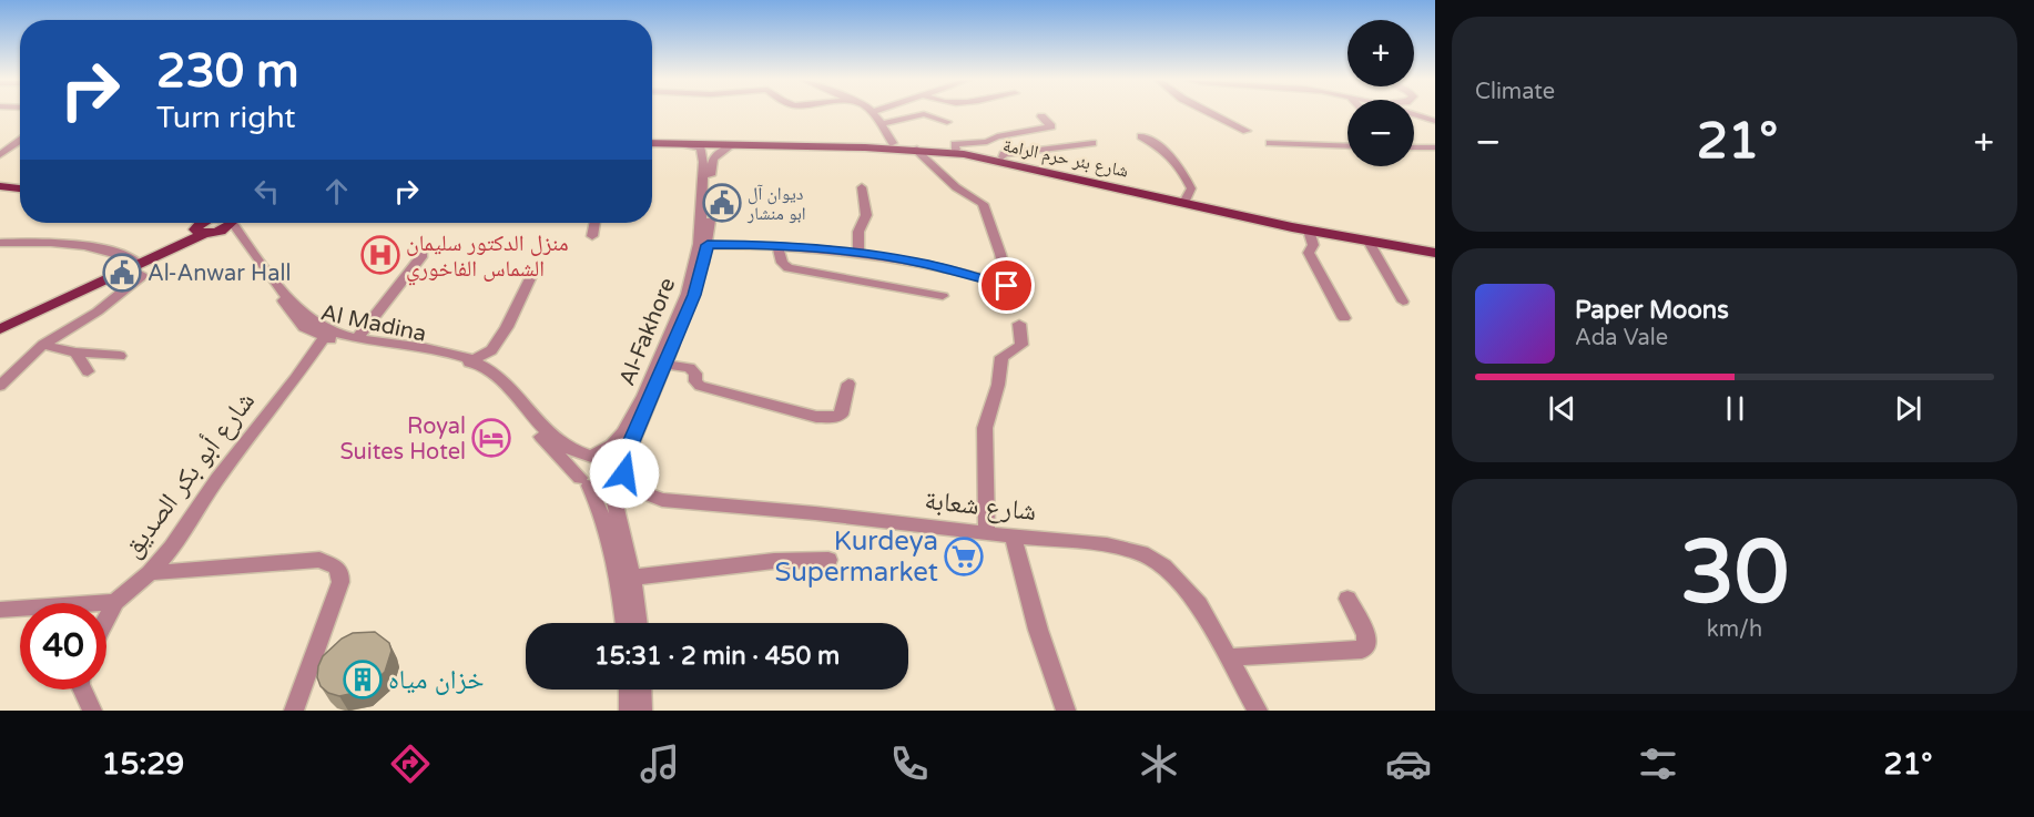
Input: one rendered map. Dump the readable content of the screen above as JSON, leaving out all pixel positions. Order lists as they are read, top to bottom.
{
  "streets": {
    "main road": ["شارع بئر حرم الرامة"],
    "street": [
      "Al Madina",
      "Al-Fakhore",
      "شارع أبو بكر الصديق",
      "شارع شعابة"
    ]
  },
  "crossings": [
    ["شارع بئر حرم الرامة", "Al-Fakhore"],
    ["Al Madina", "Al-Fakhore"],
    ["Al Madina", "شارع أبو بكر الصديق"],
    ["Al Madina", "شارع شعابة"],
    ["Al-Fakhore", "شارع شعابة"]
  ],
  "places": {
    "public building": ["ديوان آل ابو منشار", "Al-Anwar Hall"],
    "hospital": ["منزل الدكتور سليمان الشماس الفاخوري"],
    "hotel": ["Royal Suites Hotel"],
    "supermarket": ["Kurdeya Supermarket"],
    "building": ["خزان مياه"]
  },
  "page": {
    "tile": [
      "Climate",
      ["30", "km/h"]
    ],
    "map_buttons": ["+", "−"],
    "turn": ["230 m", "Turn right"],
    "heat": ["−", "21°", "+"],
    "song": ["Paper Moons", "Ada Vale"],
    "limit": "40",
    "trip": "15:31 · 2 min · 450 m",
    "tabs": ["15:29", "21°"]
  }
}
